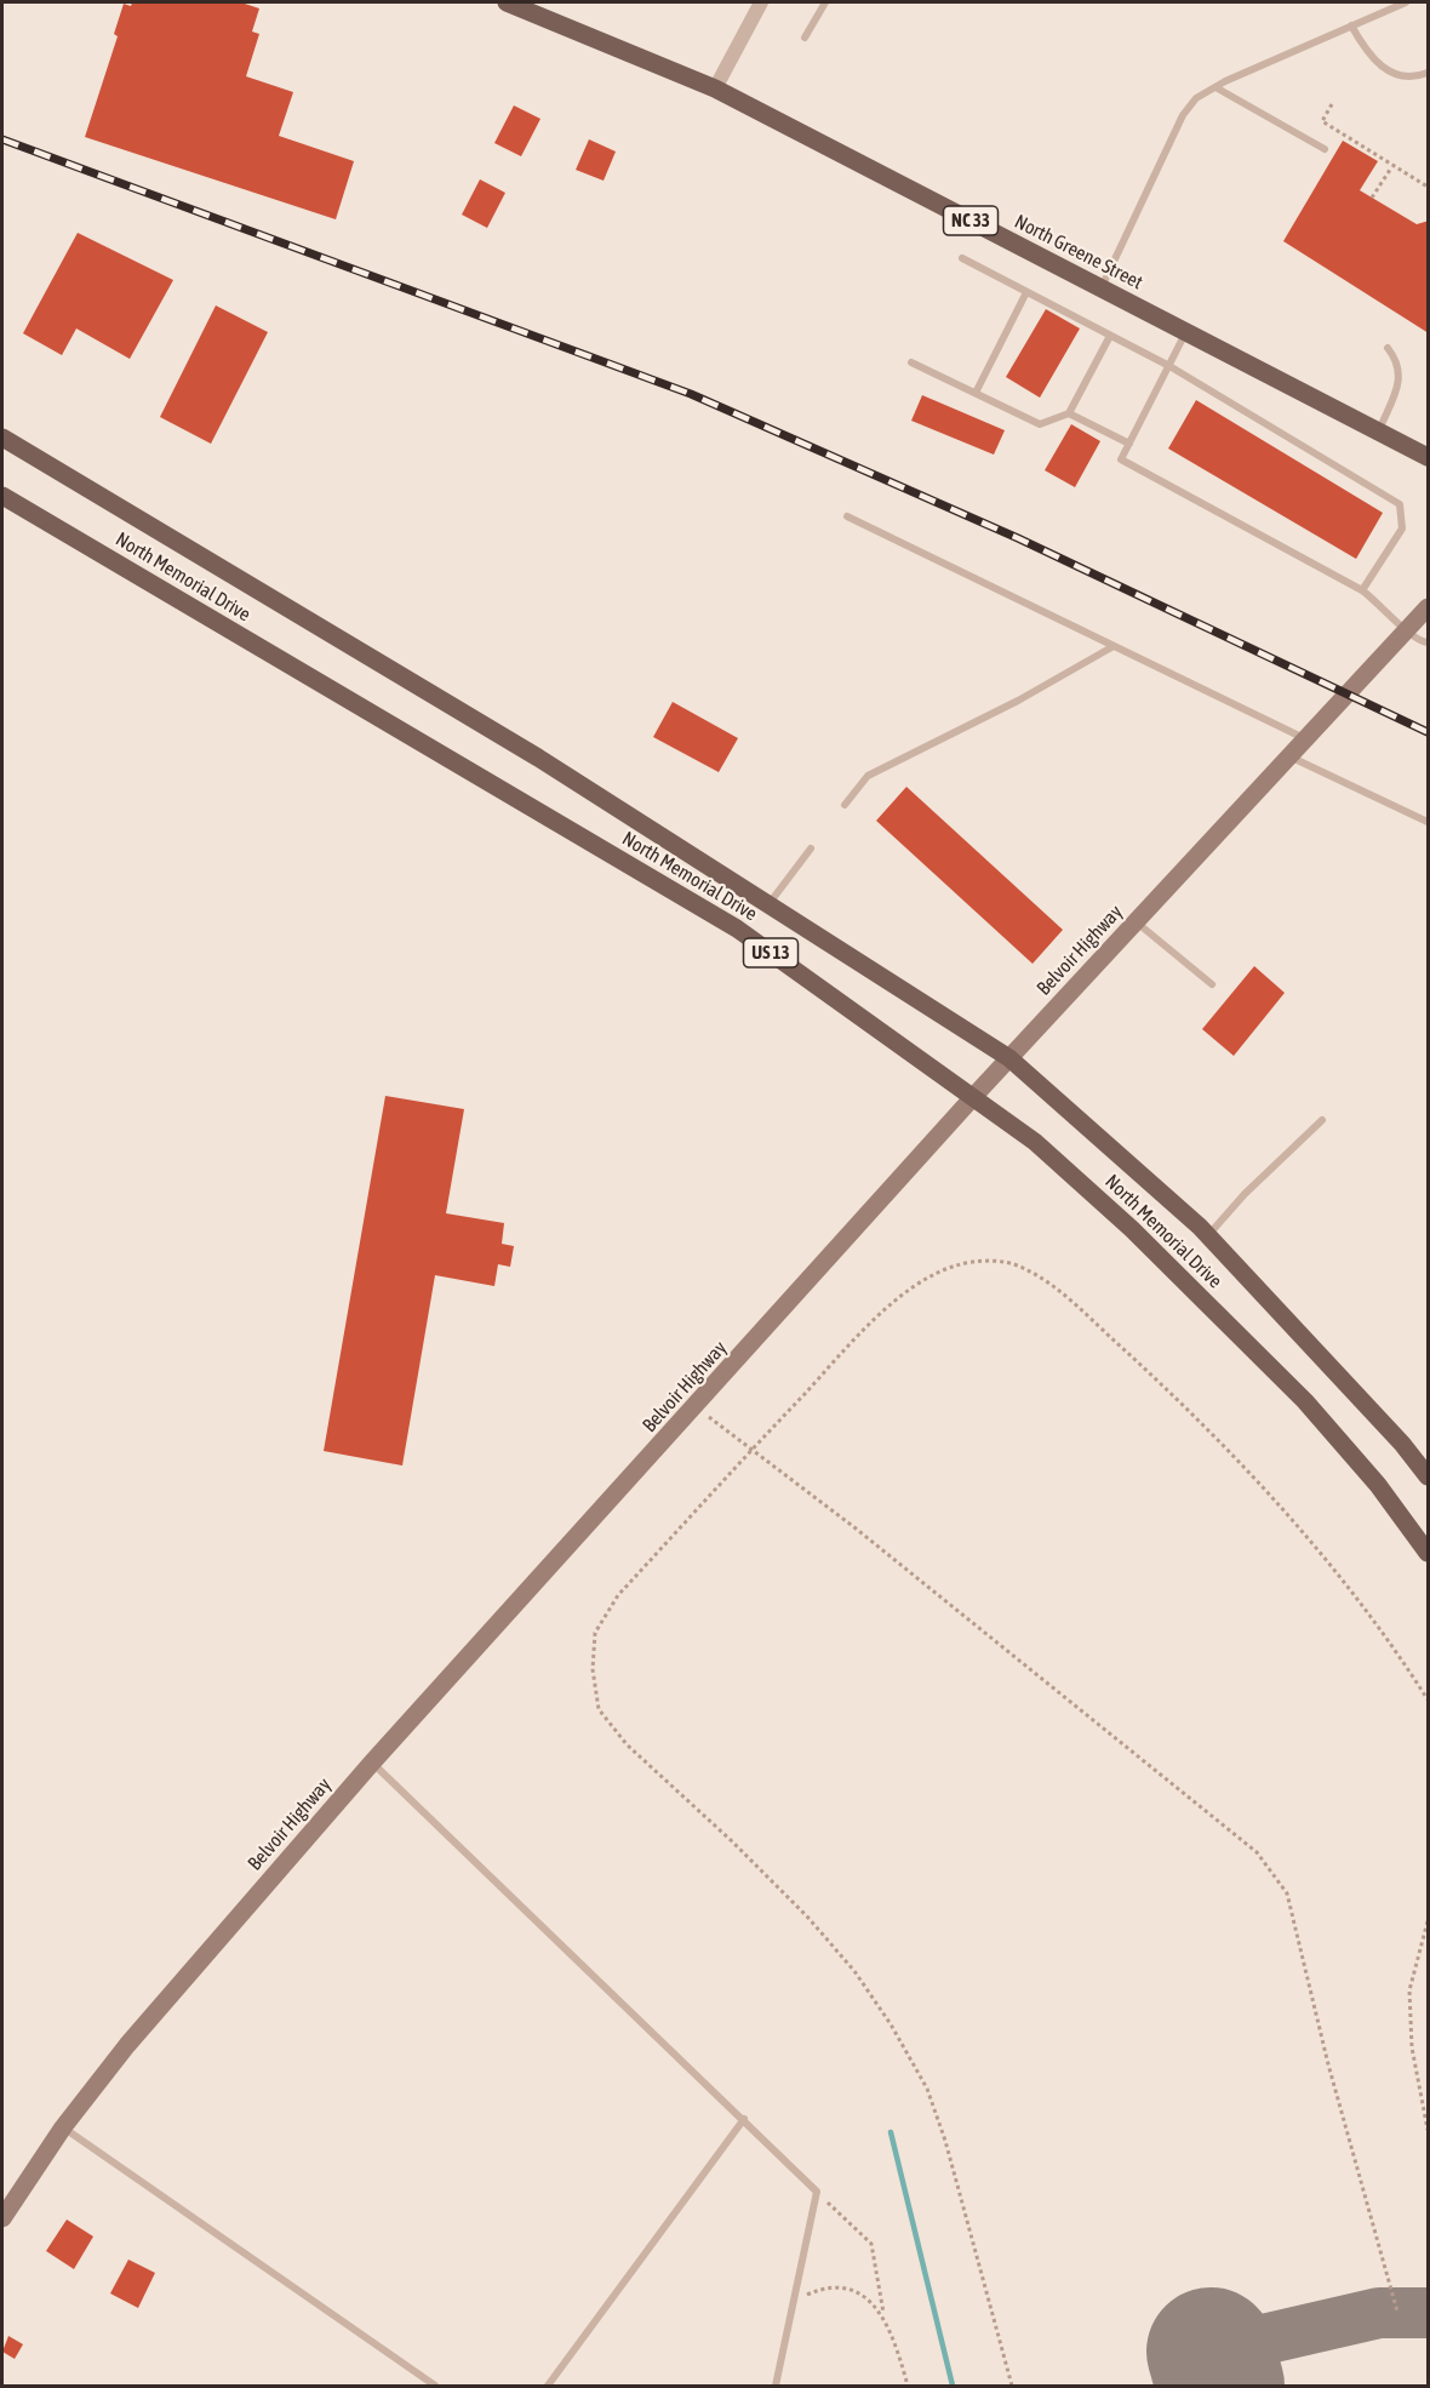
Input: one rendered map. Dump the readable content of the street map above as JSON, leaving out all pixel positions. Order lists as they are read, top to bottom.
{
  "streets": {
    "main road": [
      "NC 33",
      "North Greene Street",
      "North Memorial Drive",
      "US 13"
    ],
    "street": ["Belvoir Highway"]
  },
  "crossings": [
    ["North Memorial Drive", "Belvoir Highway"]
  ]
}
